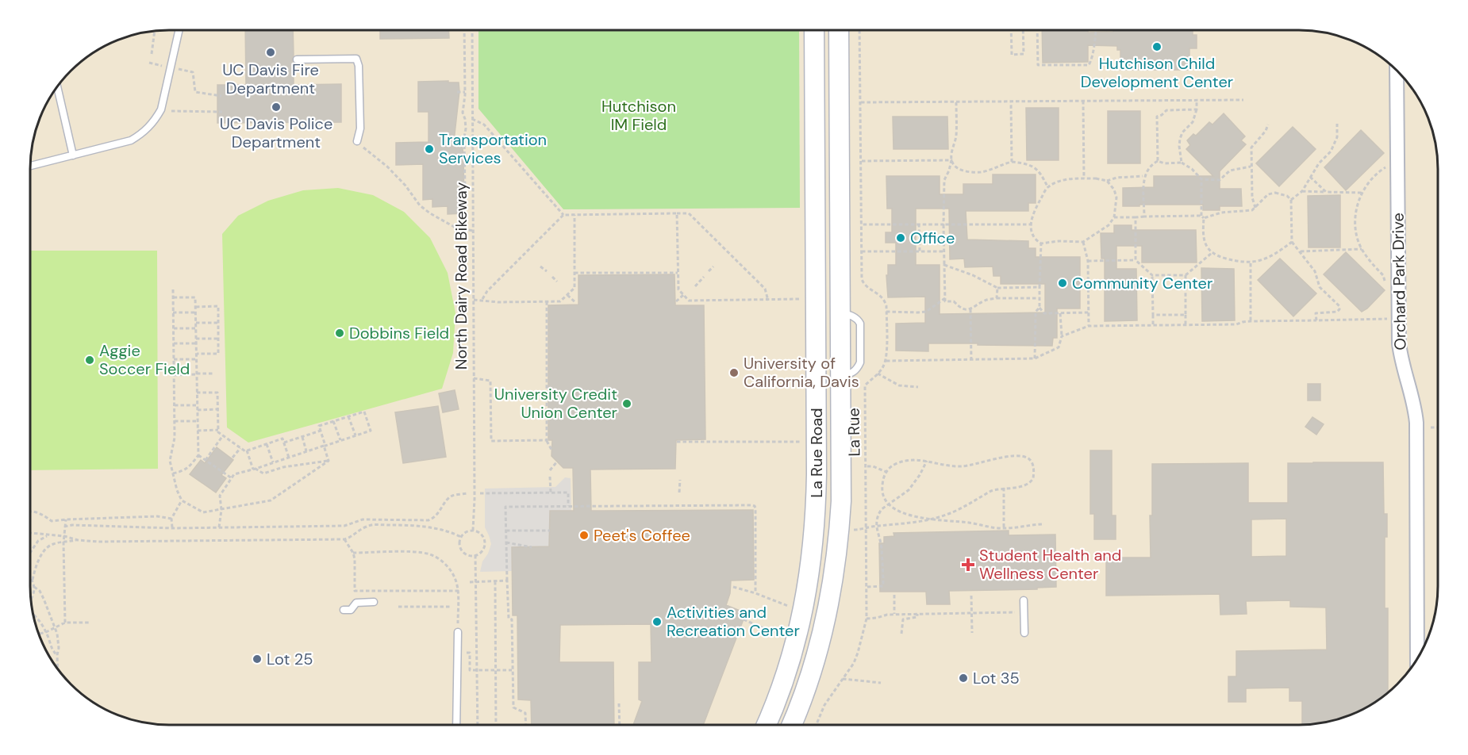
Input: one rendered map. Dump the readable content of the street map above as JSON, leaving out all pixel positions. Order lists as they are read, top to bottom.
{
  "streets": {
    "main road": ["La Rue Road"],
    "street": ["Orchard Park Drive"],
    "path": ["North Dairy Road Bikeway", "La Rue"]
  },
  "parks": ["Hutchison IM Field"],
  "places": {
    "other": [
      "Hutchison Child Development Center",
      "UC Davis Fire Department",
      "UC Davis Police Department",
      "Transportation Services",
      "Office",
      "Community Center",
      "Dobbins Field",
      "Aggie Soccer Field",
      "University of California, Davis",
      "University Credit Union Center",
      "Peet's Coffee",
      "Activities and Recreation Center",
      "Lot 25",
      "Lot 35"
    ],
    "health": ["Student Health and Wellness Center"]
  }
}
